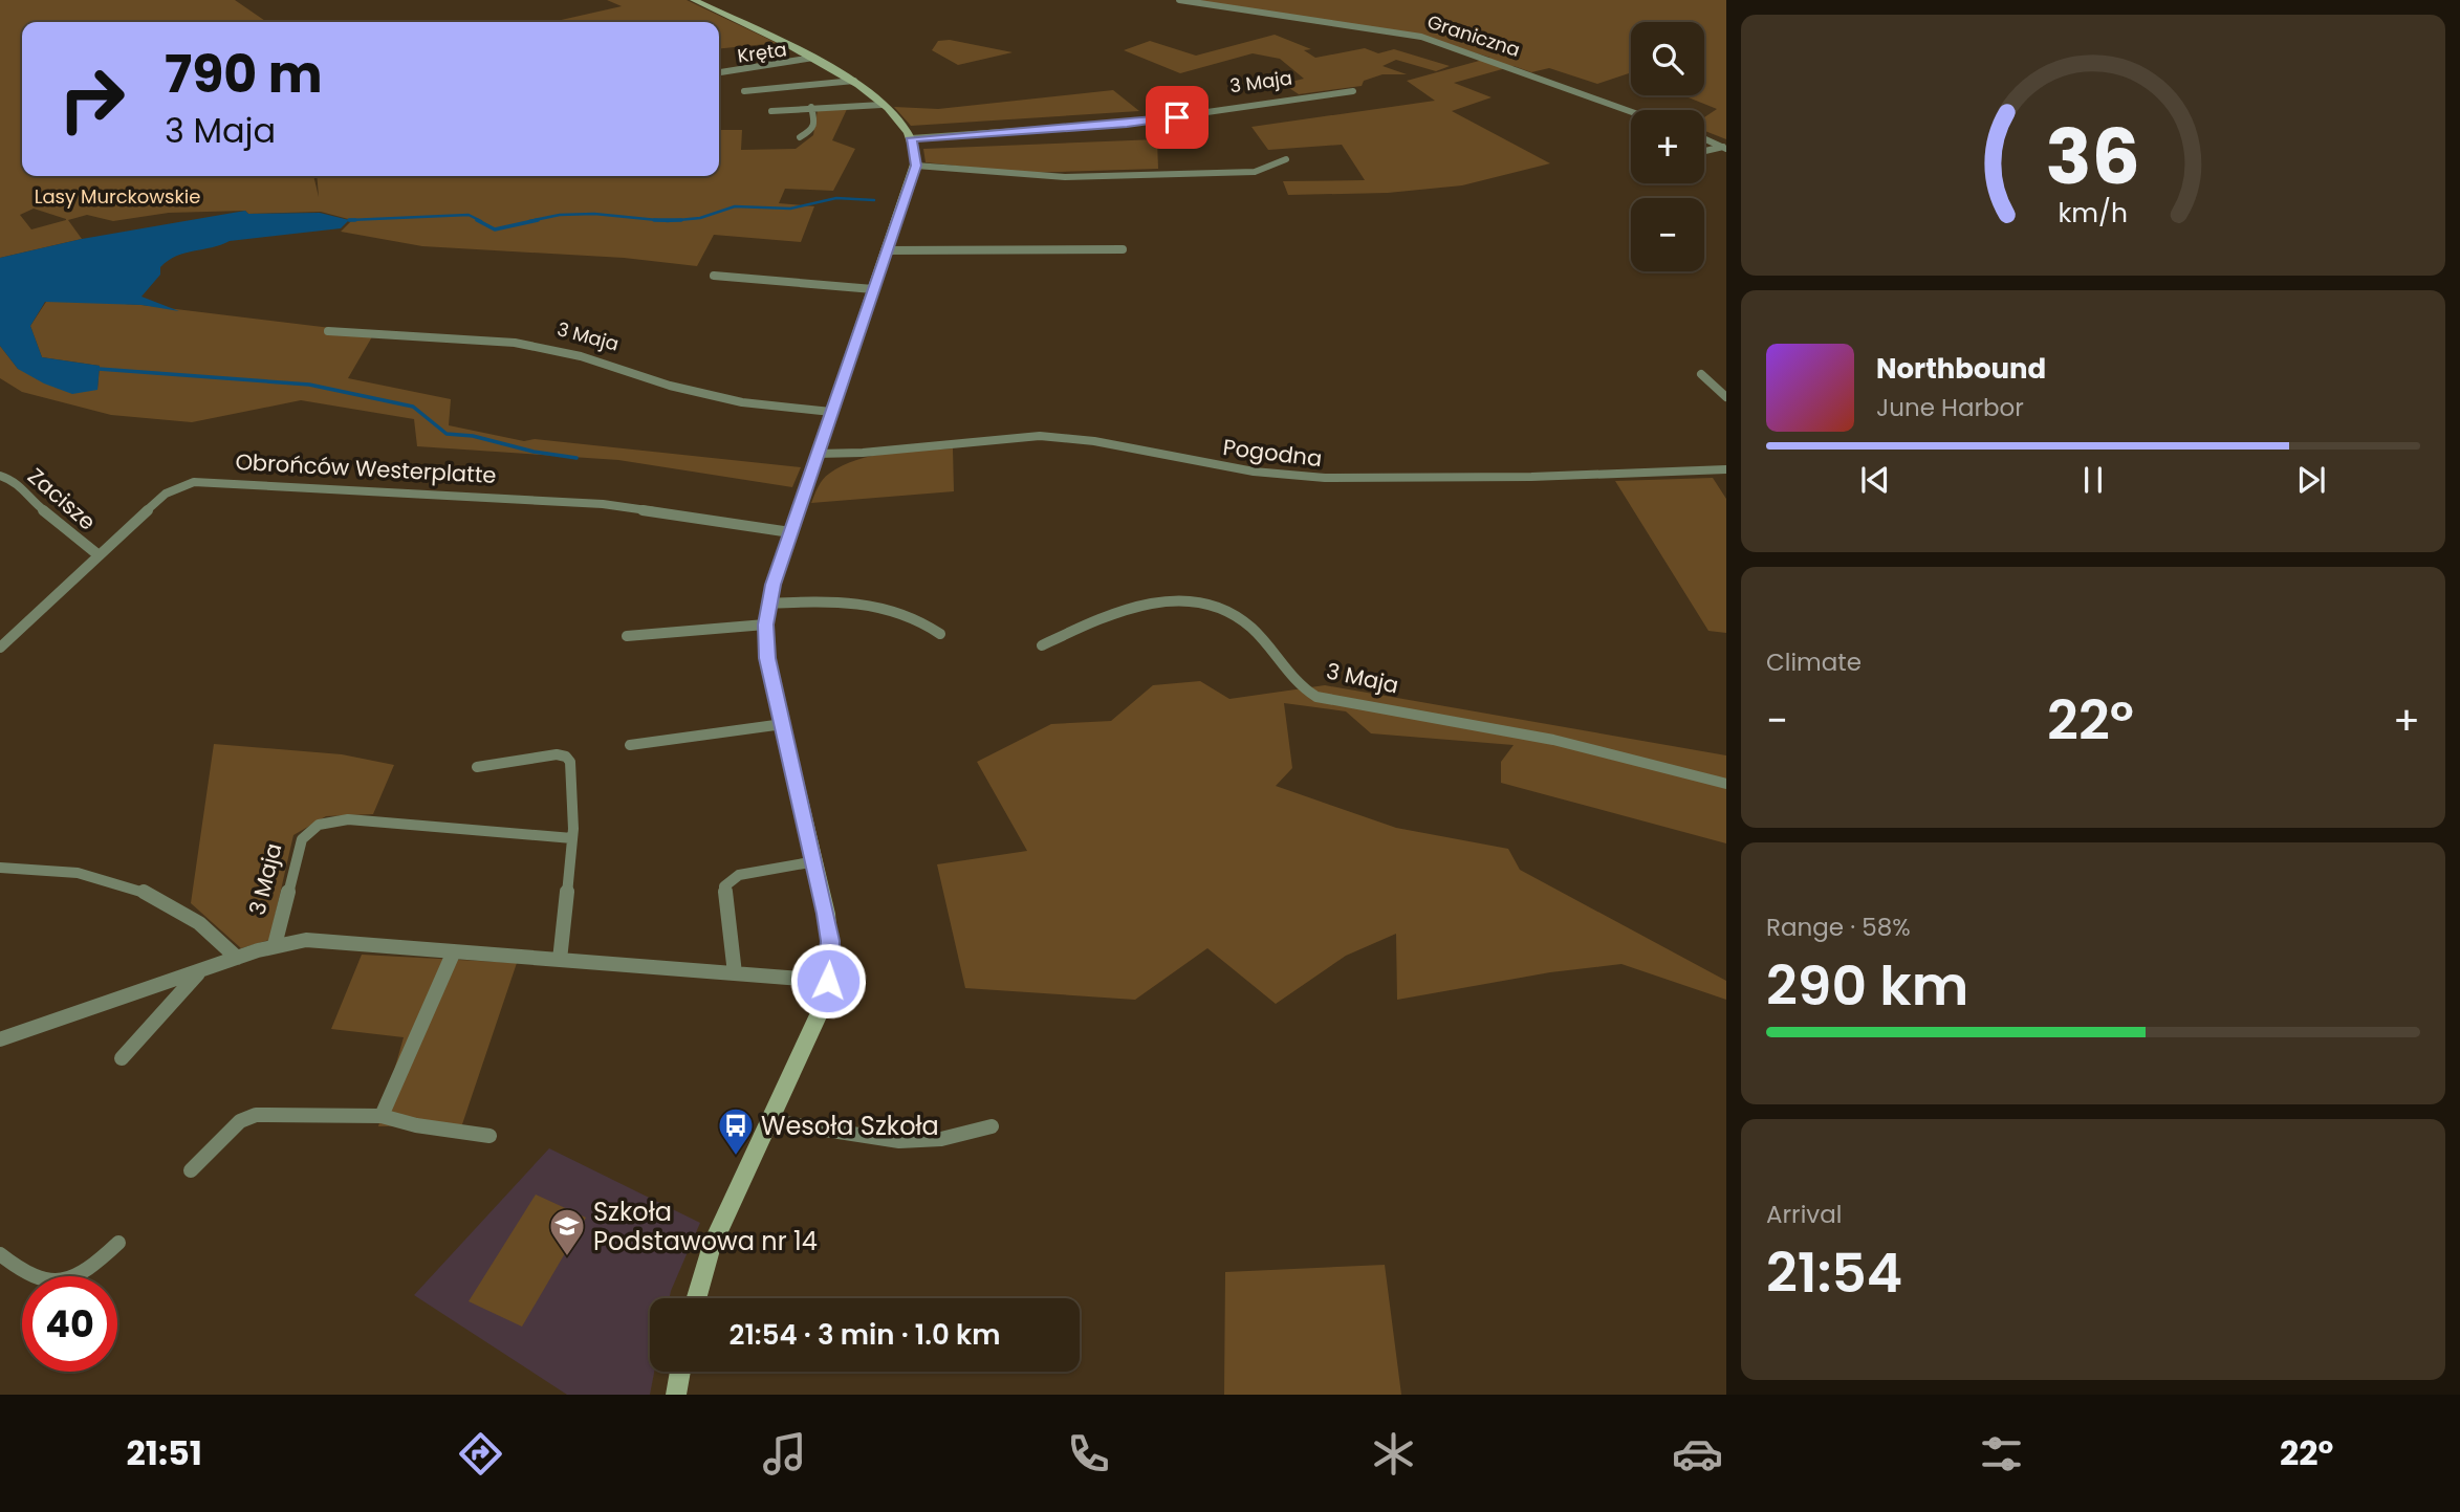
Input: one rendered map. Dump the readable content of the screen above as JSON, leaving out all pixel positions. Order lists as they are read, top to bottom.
{
  "streets": {
    "street": [
      "Graniczna",
      "Kręta",
      "3 Maja",
      "Pogodna",
      "Obrońców Westerplatte",
      "Zacisze"
    ]
  },
  "crossings": [
    ["Obrońców Westerplatte", "Zacisze"]
  ],
  "parks": ["Lasy Murckowskie"],
  "places": {
    "bus stop": ["Wesoła Szkoła"],
    "school or university": ["Szkoła Podstawowa nr 14"]
  },
  "page": {
    "map_buttons": ["+", "−"],
    "turn": ["790 m", "3 Maja"],
    "song": ["Northbound", "June Harbor"],
    "tile": [
      "Climate",
      ["Range · 58%", "290 km"],
      ["Arrival", "21:54"]
    ],
    "heat": ["−", "22°", "+"],
    "limit": "40",
    "trip": "21:54 · 3 min · 1.0 km",
    "tabs": ["21:51", "22°"],
    "gauge": ["36", "km/h"]
  }
}
